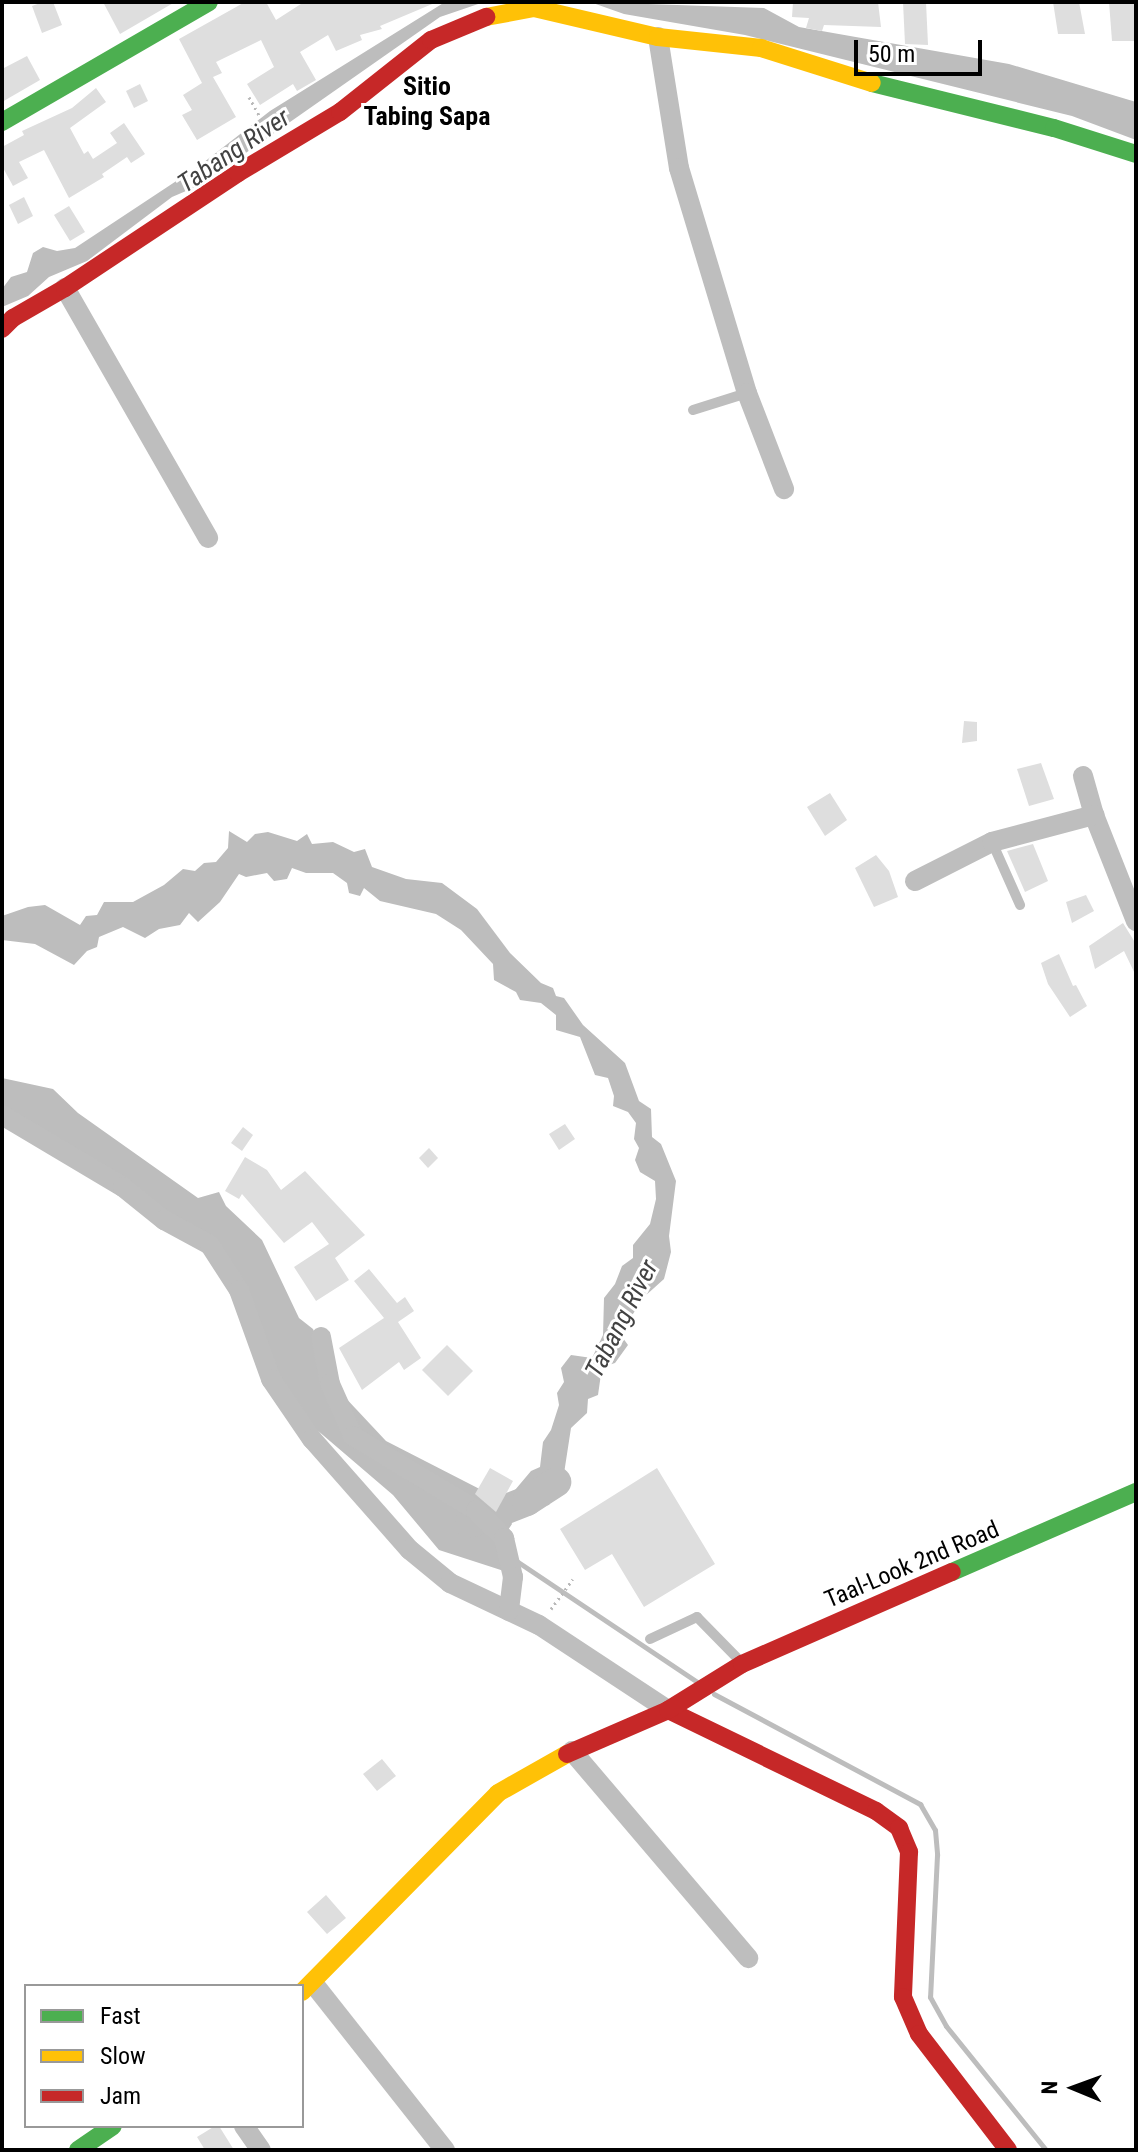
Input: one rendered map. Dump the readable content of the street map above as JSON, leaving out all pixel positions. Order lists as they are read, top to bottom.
{
  "streets": {
    "street": ["Taal-Look 2nd Road"]
  },
  "districts": ["Sitio Tabing Sapa"],
  "water": ["Tabang River"],
  "legend": ["Fast", "Slow", "Jam"],
  "scale_bar": "50 m",
  "north": "left"
}
